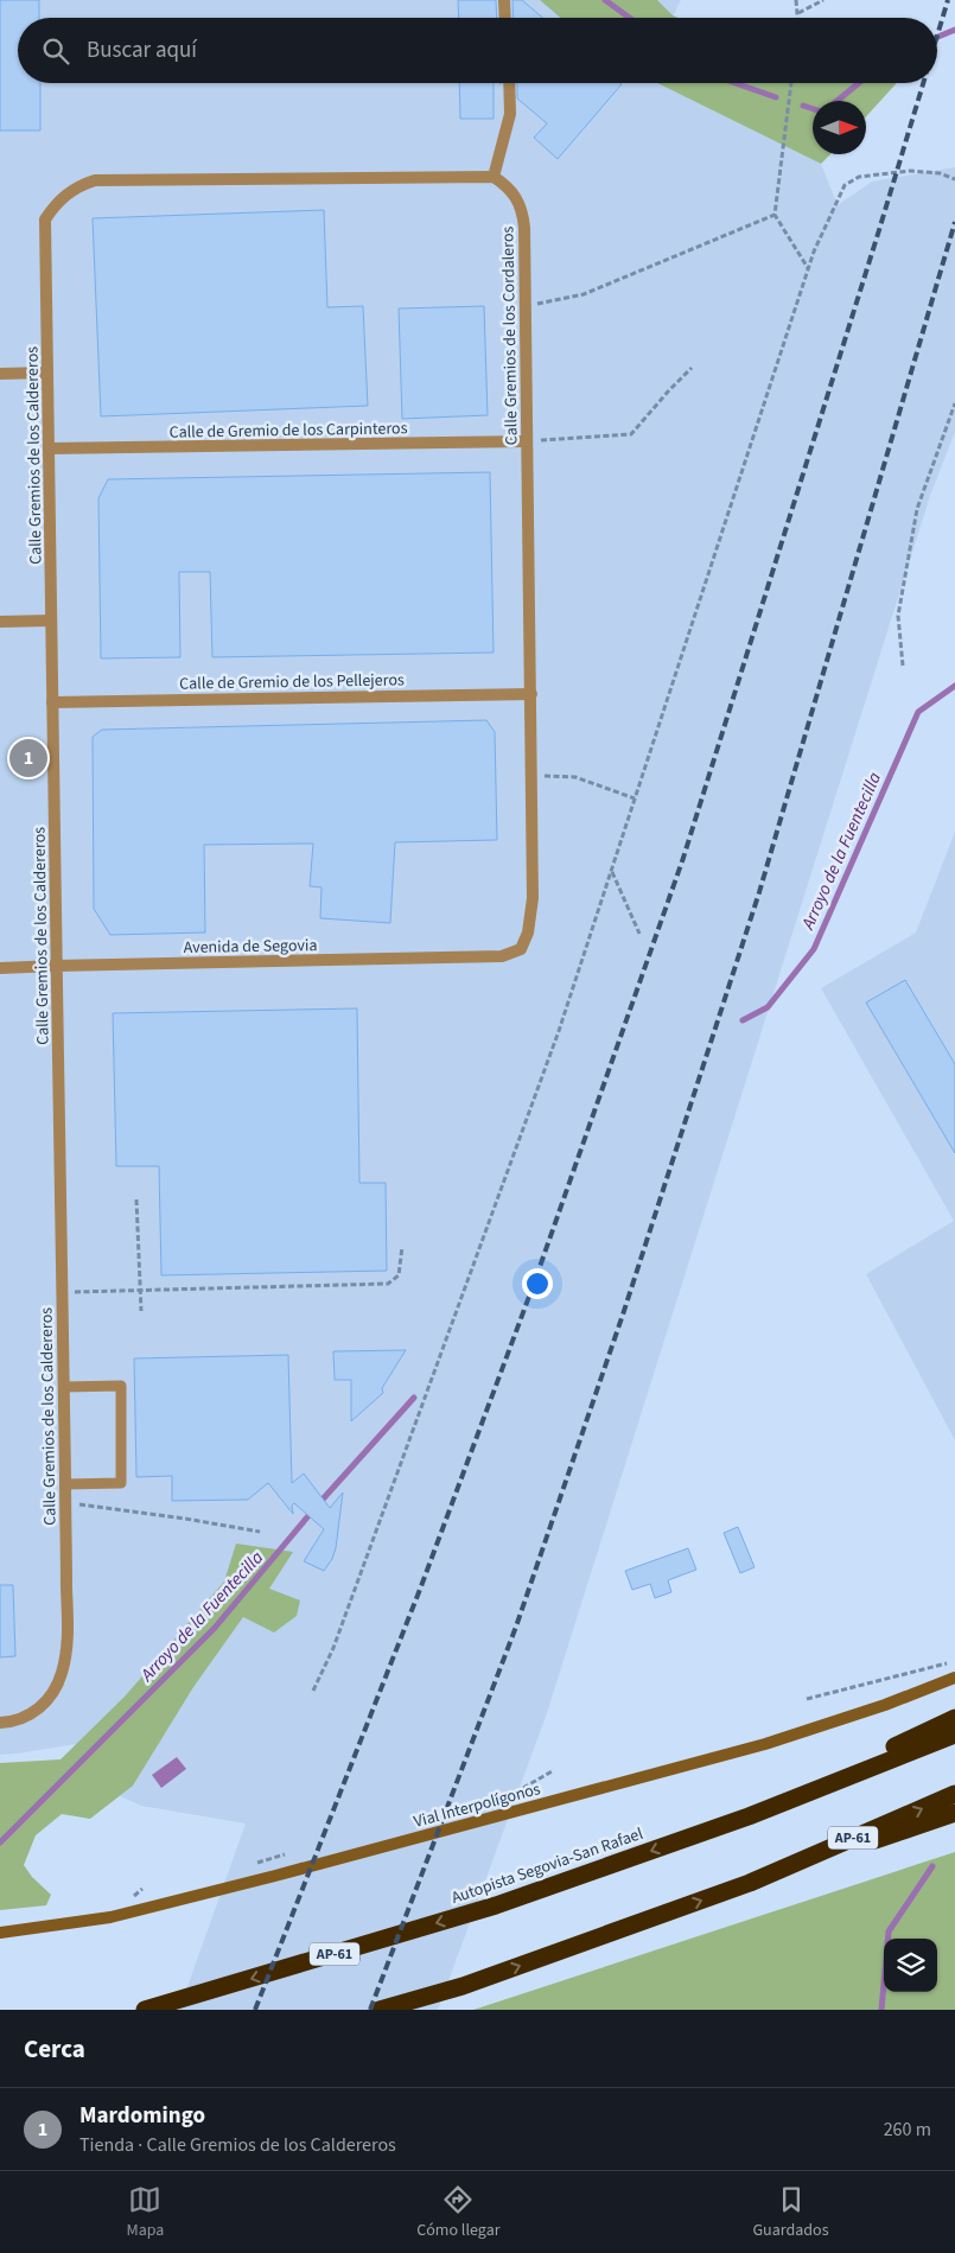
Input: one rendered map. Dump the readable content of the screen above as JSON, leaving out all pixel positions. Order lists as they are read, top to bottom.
{
  "streets": {
    "highway": ["AP-61", "Autopista Segovia-San Rafael"],
    "main road": ["Vial Interpolígonos"],
    "street": [
      "Calle Gremios de los Cordaleros",
      "Calle de Gremio de los Carpinteros",
      "Calle Gremios de los Caldereros",
      "Calle de Gremio de los Pellejeros",
      "Avenida de Segovia"
    ]
  },
  "crossings": [
    ["Calle Gremios de los Cordaleros", "Calle de Gremio de los Carpinteros"],
    ["Calle Gremios de los Cordaleros", "Calle Gremios de los Caldereros"],
    ["Calle Gremios de los Cordaleros", "Calle de Gremio de los Pellejeros"],
    ["Calle Gremios de los Cordaleros", "Avenida de Segovia"],
    ["Calle de Gremio de los Carpinteros", "Calle Gremios de los Caldereros"],
    ["Calle Gremios de los Caldereros", "Calle de Gremio de los Pellejeros"],
    ["Calle Gremios de los Caldereros", "Avenida de Segovia"]
  ],
  "water": ["Arroyo de la Fuentecilla"],
  "north": "right",
  "page": {
    "search": "Buscar aquí",
    "pins": "1",
    "heading": "Cerca",
    "list": [
      {
        "mark": "1",
        "name": "Mardomingo",
        "note": "Tienda · Calle Gremios de los Caldereros",
        "value": "260 m"
      }
    ],
    "nav": ["Mapa", "Cómo llegar", "Guardados"]
  }
}
